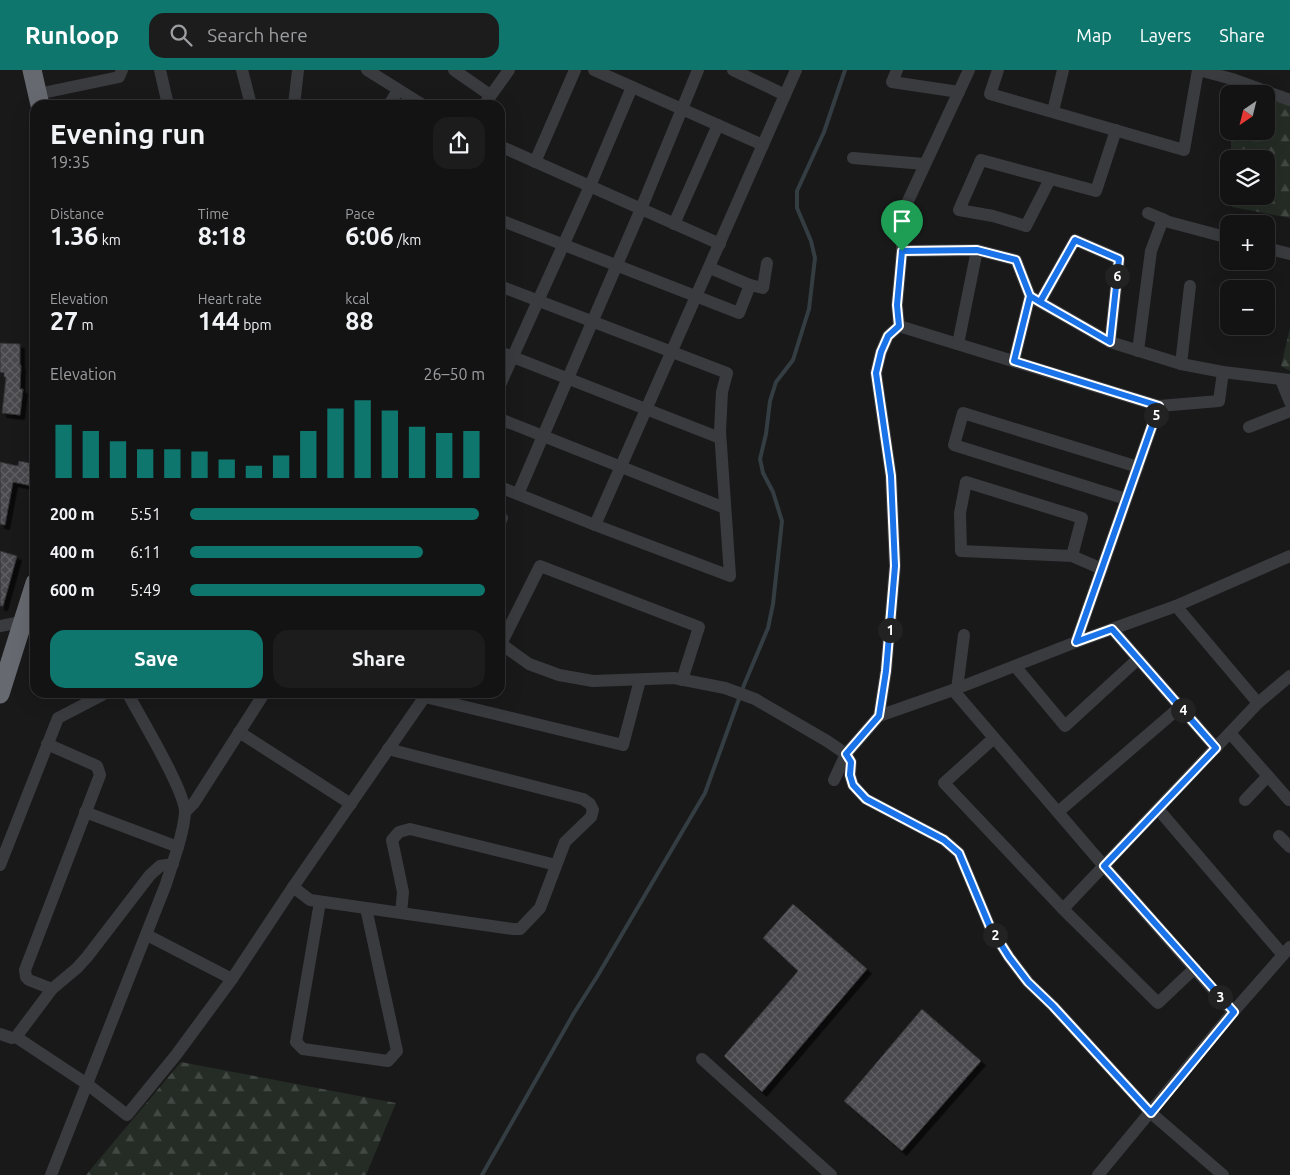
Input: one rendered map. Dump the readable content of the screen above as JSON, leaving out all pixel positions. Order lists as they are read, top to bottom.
{
  "north": "bottom left",
  "page": {
    "header": "Runloop",
    "search": "Search here",
    "nav": ["Map", "Layers", "Share"],
    "map_buttons": ["+", "−"],
    "heading": ["Evening run", "19:35"],
    "stats": [
      ["Distance", "1.36 km"],
      ["Time", "8:18"],
      ["Pace", "6:06 /km"],
      ["Elevation", "27 m"],
      ["Heart rate", "144 bpm"],
      ["kcal", "88"]
    ],
    "pins": [
      "6",
      "5",
      "1",
      "4",
      "2",
      "3"
    ],
    "chart": ["Elevation", "26–50 m"],
    "list": [
      {
        "name": "200 m",
        "note": "5:51"
      },
      {
        "name": "400 m",
        "note": "6:11"
      },
      {
        "name": "600 m",
        "note": "5:49"
      }
    ],
    "buttons": ["Save", "Share"]
  }
}
